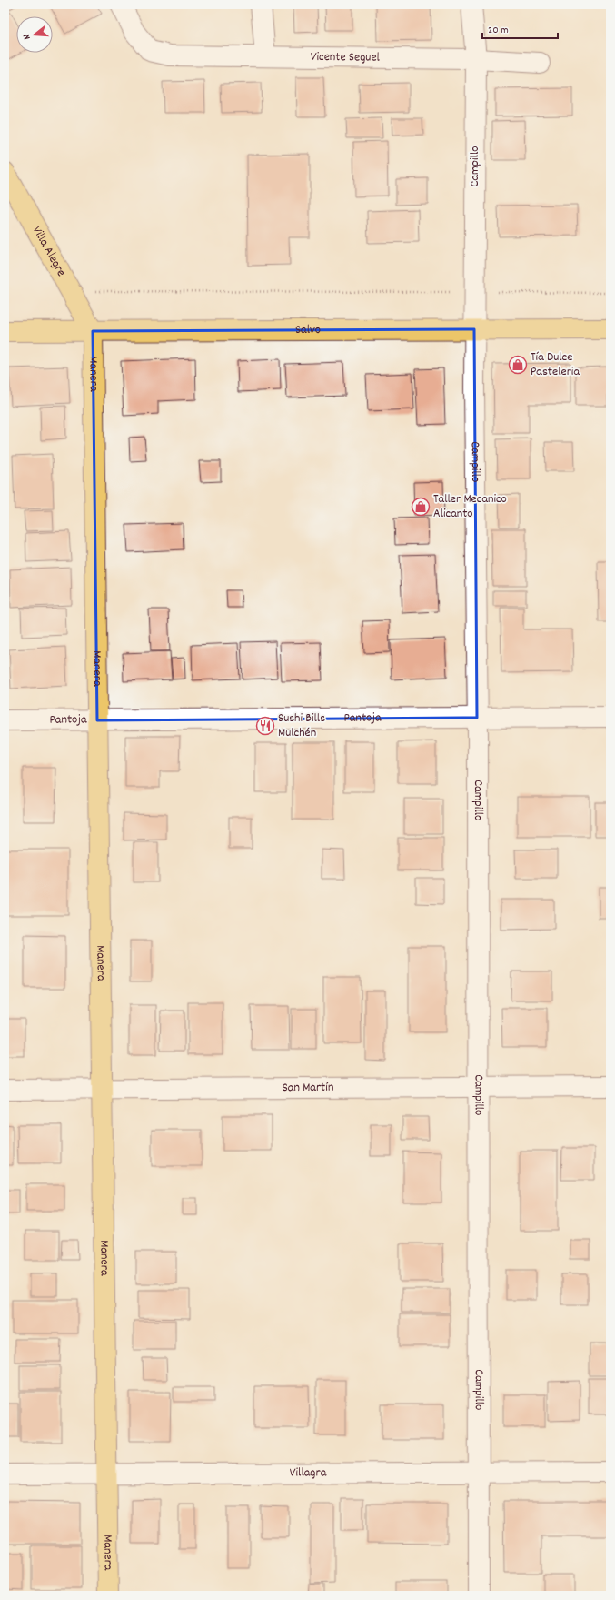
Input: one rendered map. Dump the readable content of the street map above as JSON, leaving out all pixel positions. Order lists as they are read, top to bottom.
{
  "streets": {
    "main road": ["Villa Alegre", "Salvo", "Manera"],
    "street": [
      "Vicente Seguel",
      "Campillo",
      "Pantoja",
      "San Martín",
      "Villagra"
    ]
  },
  "crossings": [
    ["Vicente Seguel", "Campillo"],
    ["Campillo", "Salvo"],
    ["Campillo", "Pantoja"],
    ["Campillo", "San Martín"],
    ["Campillo", "Villagra"],
    ["Villa Alegre", "Salvo"],
    ["Villa Alegre", "Manera"],
    ["Salvo", "Manera"],
    ["Manera", "Pantoja"],
    ["Manera", "San Martín"],
    ["Manera", "Villagra"]
  ],
  "places": {
    "shop": ["Tía Dulce Pasteleria", "Taller Mecanico Alicanto"],
    "restaurant": ["Sushi Bills Mulchén"]
  },
  "scale_bar": "20 m",
  "north": "left"
}
